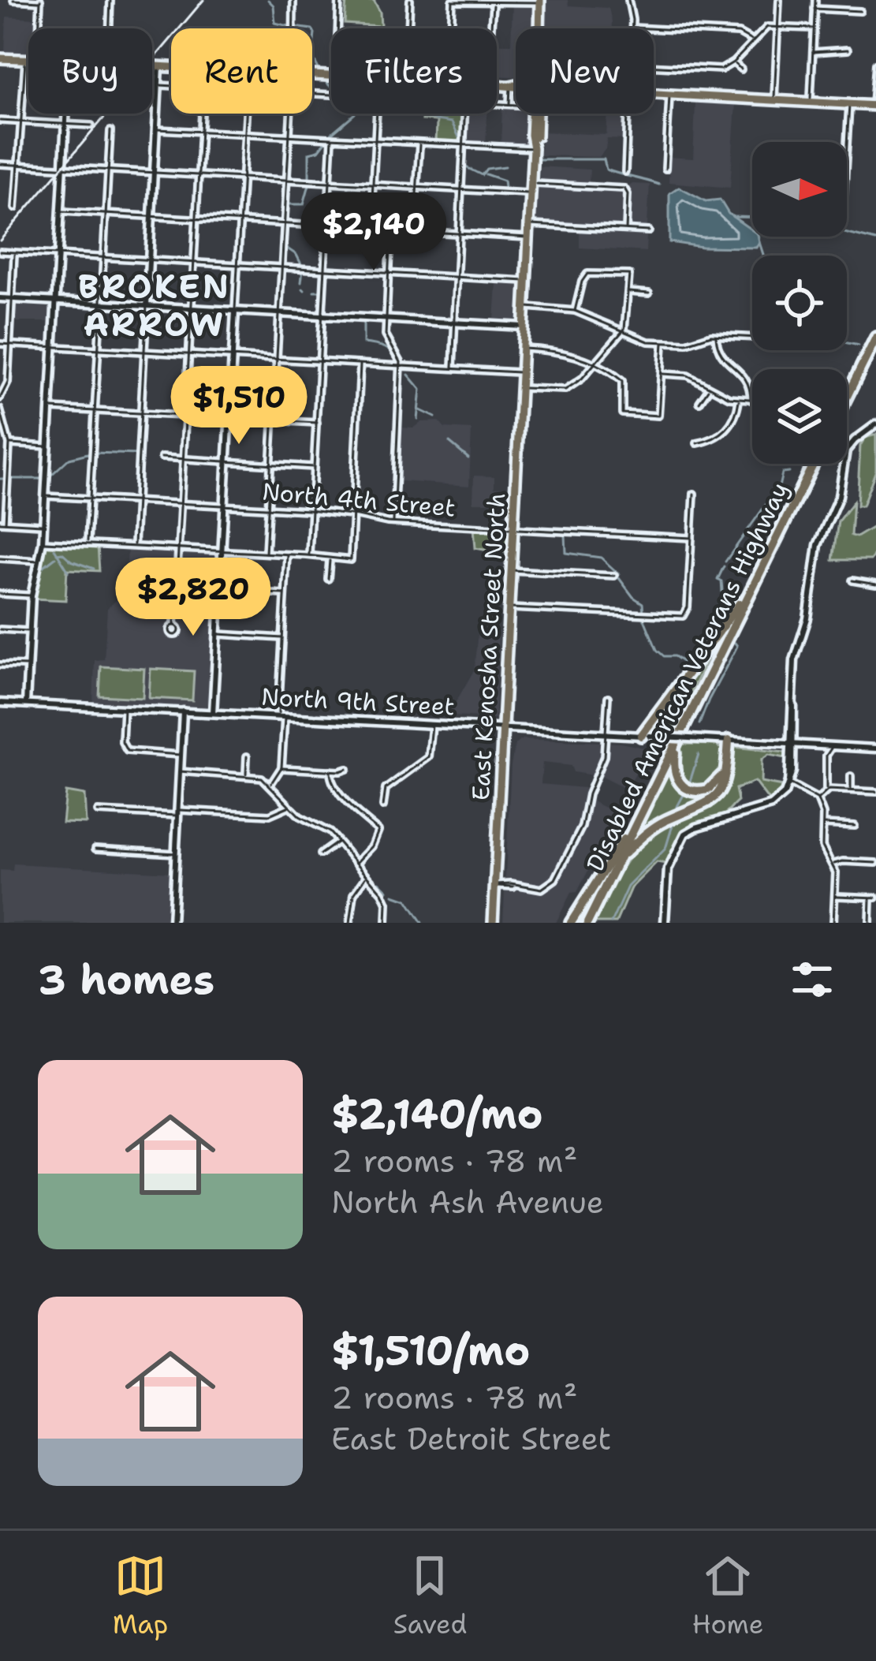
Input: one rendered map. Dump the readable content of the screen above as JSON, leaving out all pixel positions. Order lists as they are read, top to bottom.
{
  "streets": {
    "highway": ["Disabled American Veterans Highway"],
    "main road": ["East Kenosha Street North"],
    "street": ["North 4th Street", "North 9th Street"]
  },
  "crossings": [
    ["North 4th Street", "East Kenosha Street North"],
    ["East Kenosha Street North", "North 9th Street"]
  ],
  "districts": ["BROKEN ARROW"],
  "north": "right",
  "page": {
    "chip": [
      "Buy",
      "Rent",
      "Filters",
      "New"
    ],
    "price": ["$2,140", "$1,510", "$2,820"],
    "heading": "3 homes",
    "list": [
      {
        "name": "$2,140/mo",
        "note": "2 rooms · 78 m² · North Ash Avenue"
      },
      {
        "name": "$1,510/mo",
        "note": "2 rooms · 78 m² · East Detroit Street"
      }
    ],
    "tabs": ["Map", "Saved", "Home"]
  }
}
